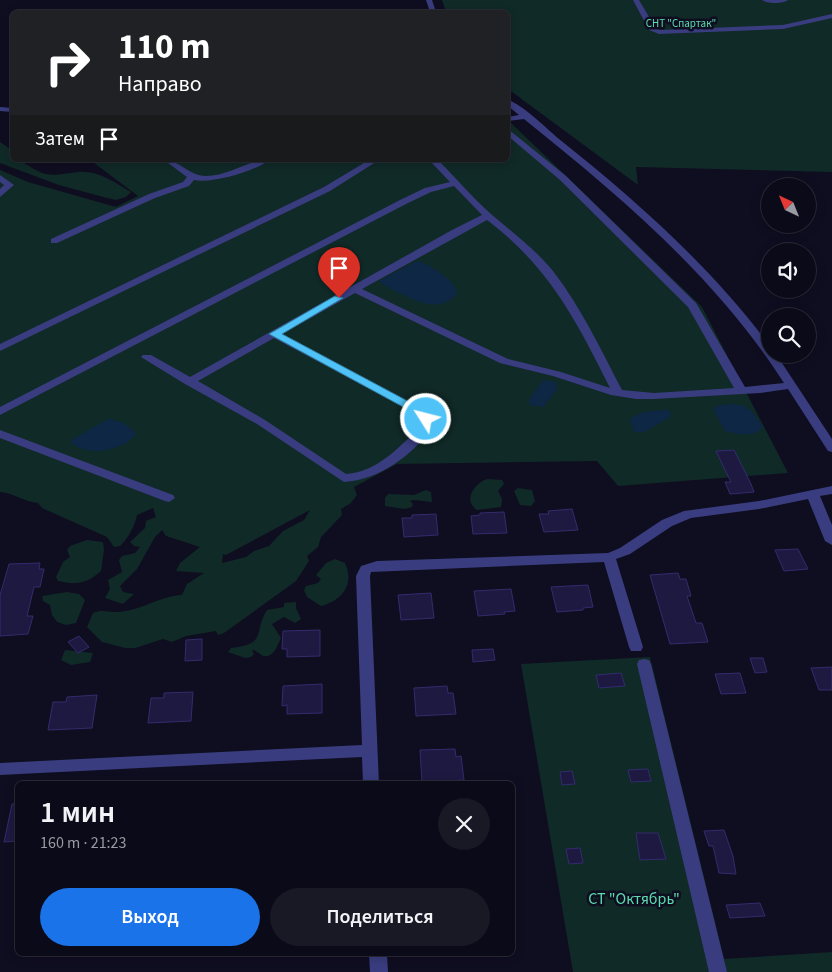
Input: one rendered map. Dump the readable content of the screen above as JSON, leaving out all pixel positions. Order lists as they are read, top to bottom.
{
  "parks": ["СНТ \"Спартак\"", "СТ \"Октябрь\""],
  "north": "top left",
  "page": {
    "turn": ["110 m", "Направо"],
    "then": "Затем",
    "heading": ["1 мин", "160 m · 21:23"],
    "buttons": ["Выход", "Поделиться"]
  }
}
